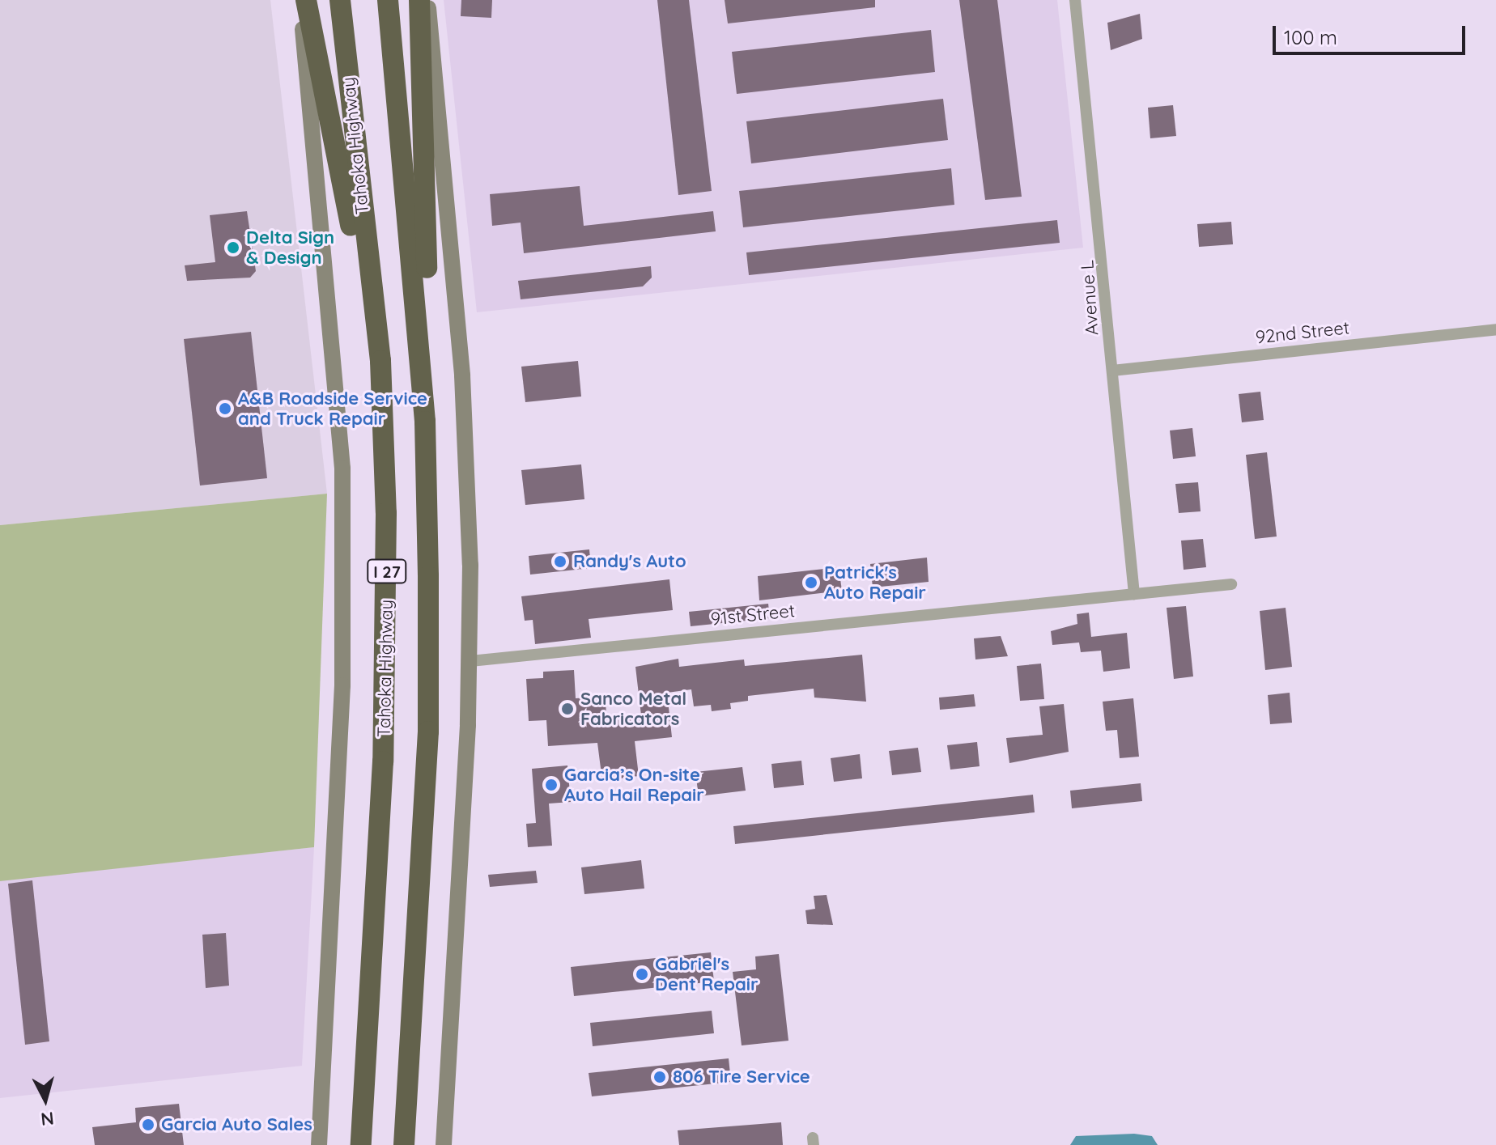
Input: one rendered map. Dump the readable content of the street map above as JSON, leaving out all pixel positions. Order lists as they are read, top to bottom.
{
  "streets": {
    "highway": ["Tahoka Highway", "I 27"],
    "street": ["Avenue L", "92nd Street", "91st Street"]
  },
  "crossings": [
    ["Avenue L", "92nd Street"],
    ["Avenue L", "91st Street"]
  ],
  "places": [
    "Delta Sign & Design",
    "A&B Roadside Service and Truck Repair",
    "Randy's Auto",
    "Patrick's Auto Repair",
    "Sanco Metal Fabricators",
    "Garcia’s On-site Auto Hail Repair",
    "Gabriel's Dent Repair",
    "806 Tire Service",
    "Garcia Auto Sales"
  ],
  "scale_bar": "100 m",
  "north": "bottom"
}
